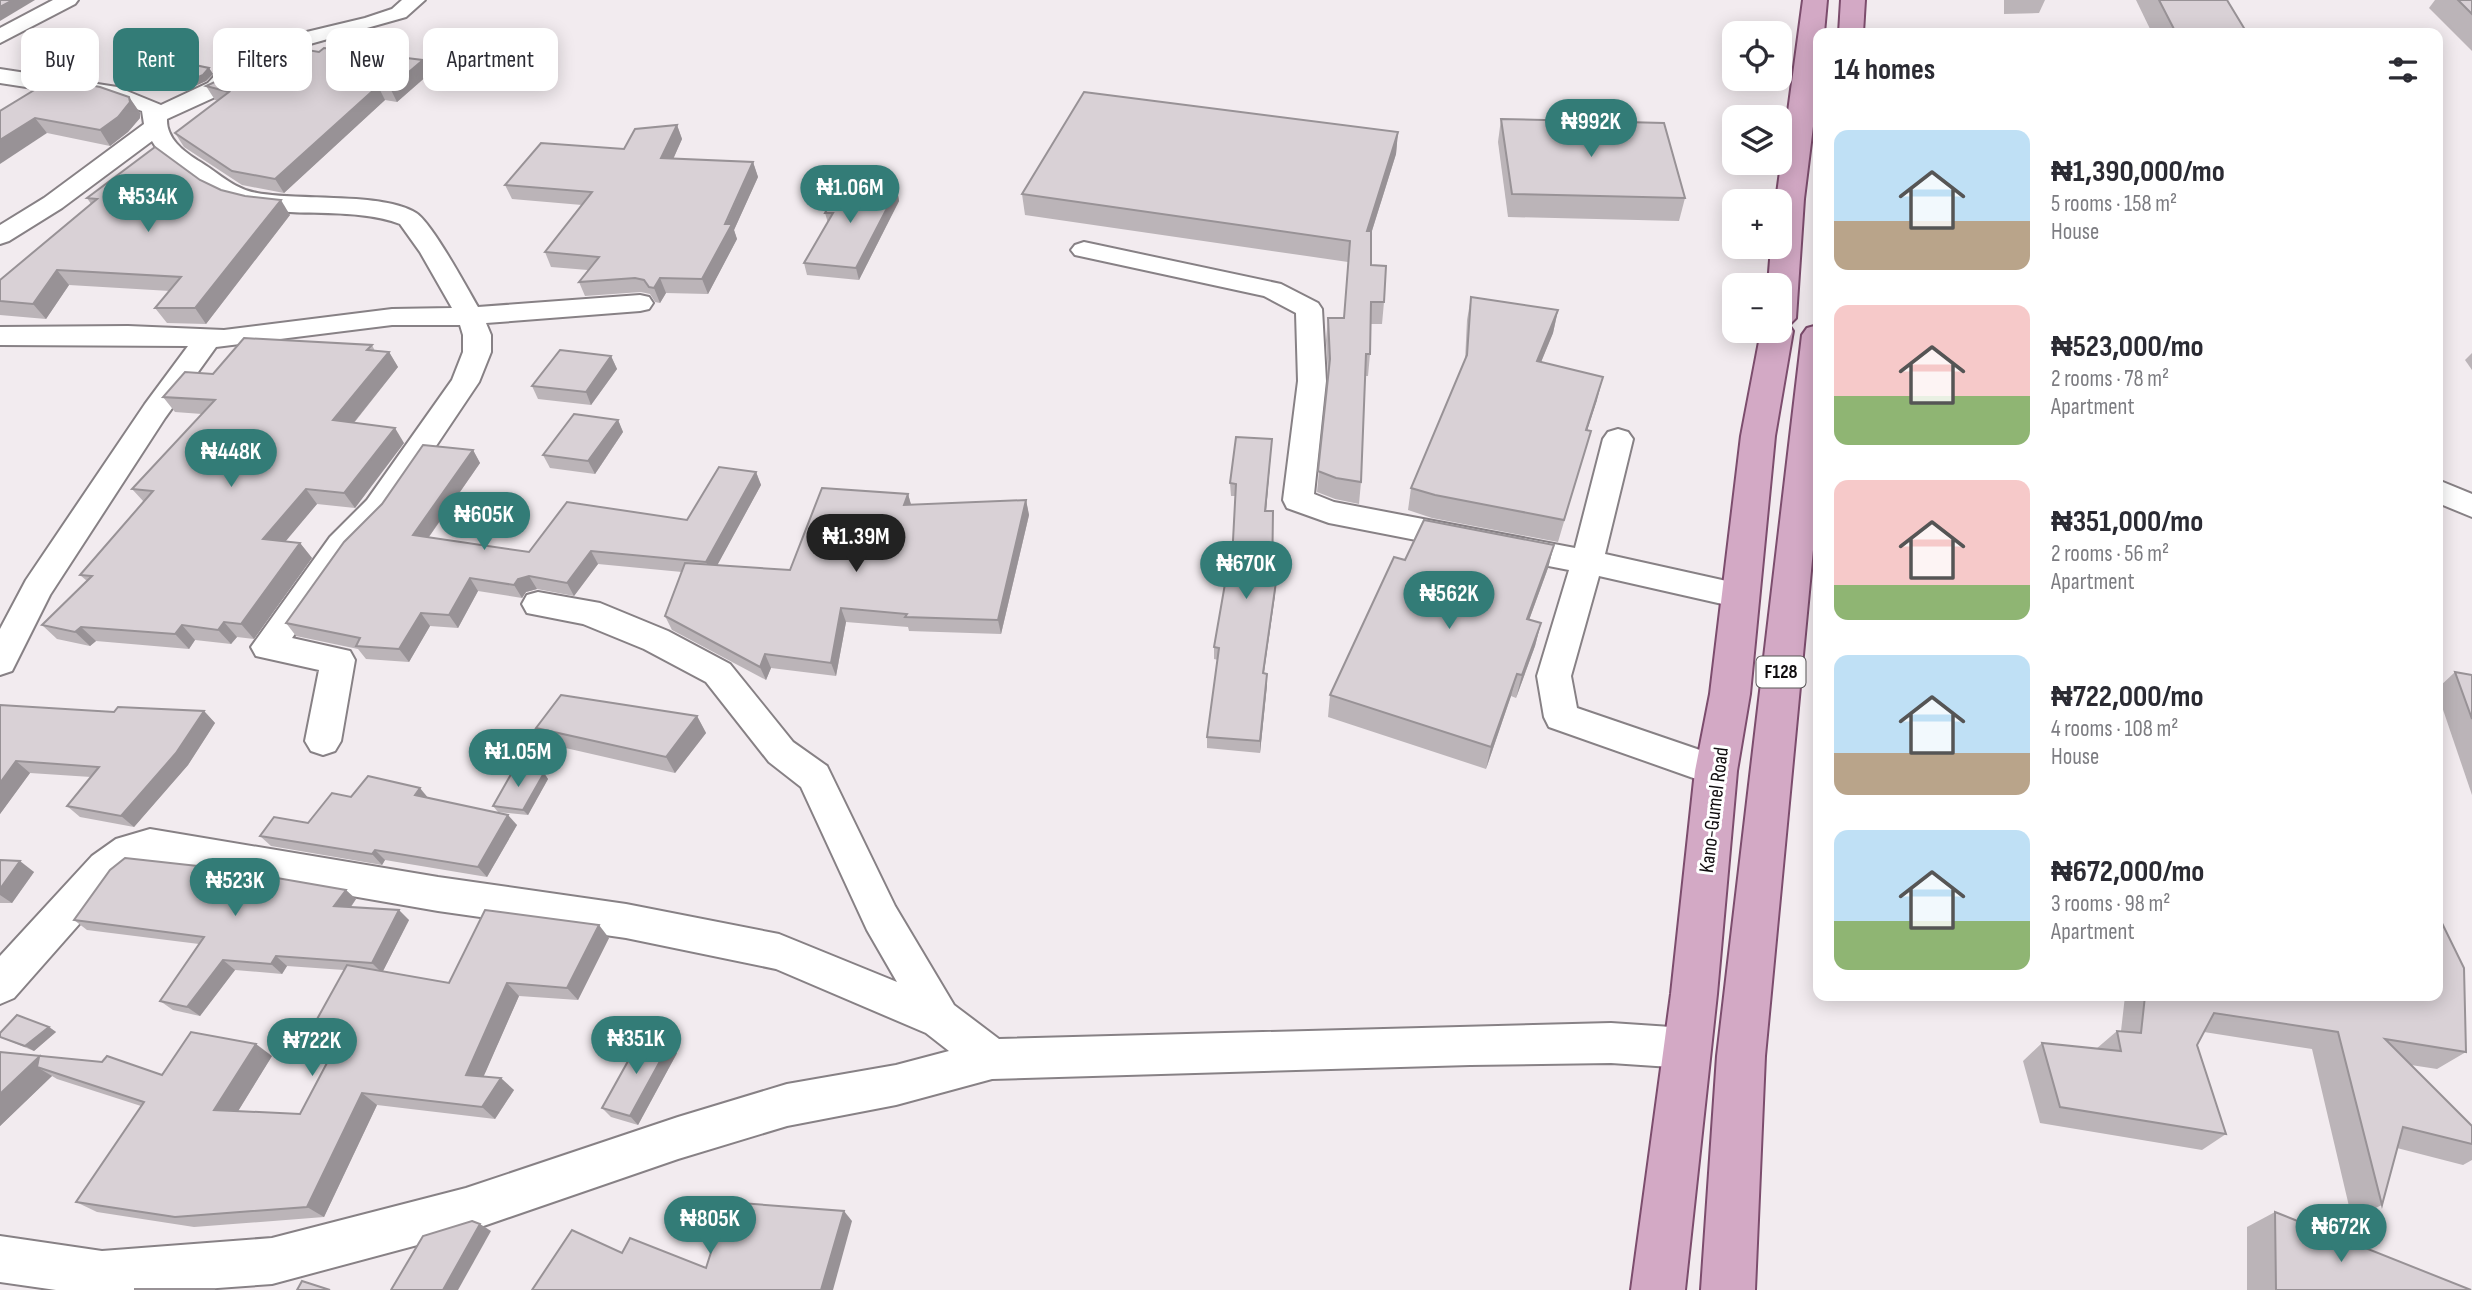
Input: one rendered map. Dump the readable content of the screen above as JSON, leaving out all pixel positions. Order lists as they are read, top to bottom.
{
  "streets": {
    "main road": ["F128", "Kano-Gumel Road"]
  },
  "page": {
    "map_buttons": ["+", "−"],
    "chip": [
      "Buy",
      "Rent",
      "Filters",
      "New",
      "Apartment"
    ],
    "heading": "14 homes",
    "price": [
      "₦992K",
      "₦1.06M",
      "₦534K",
      "₦448K",
      "₦605K",
      "₦1.39M",
      "₦670K",
      "₦562K",
      "₦1.05M",
      "₦523K",
      "₦351K",
      "₦722K",
      "₦805K",
      "₦672K"
    ],
    "list": [
      {
        "name": "₦1,390,000/mo",
        "note": "5 rooms · 158 m² · House"
      },
      {
        "name": "₦523,000/mo",
        "note": "2 rooms · 78 m² · Apartment"
      },
      {
        "name": "₦351,000/mo",
        "note": "2 rooms · 56 m² · Apartment"
      },
      {
        "name": "₦722,000/mo",
        "note": "4 rooms · 108 m² · House"
      },
      {
        "name": "₦672,000/mo",
        "note": "3 rooms · 98 m² · Apartment"
      }
    ]
  }
}
